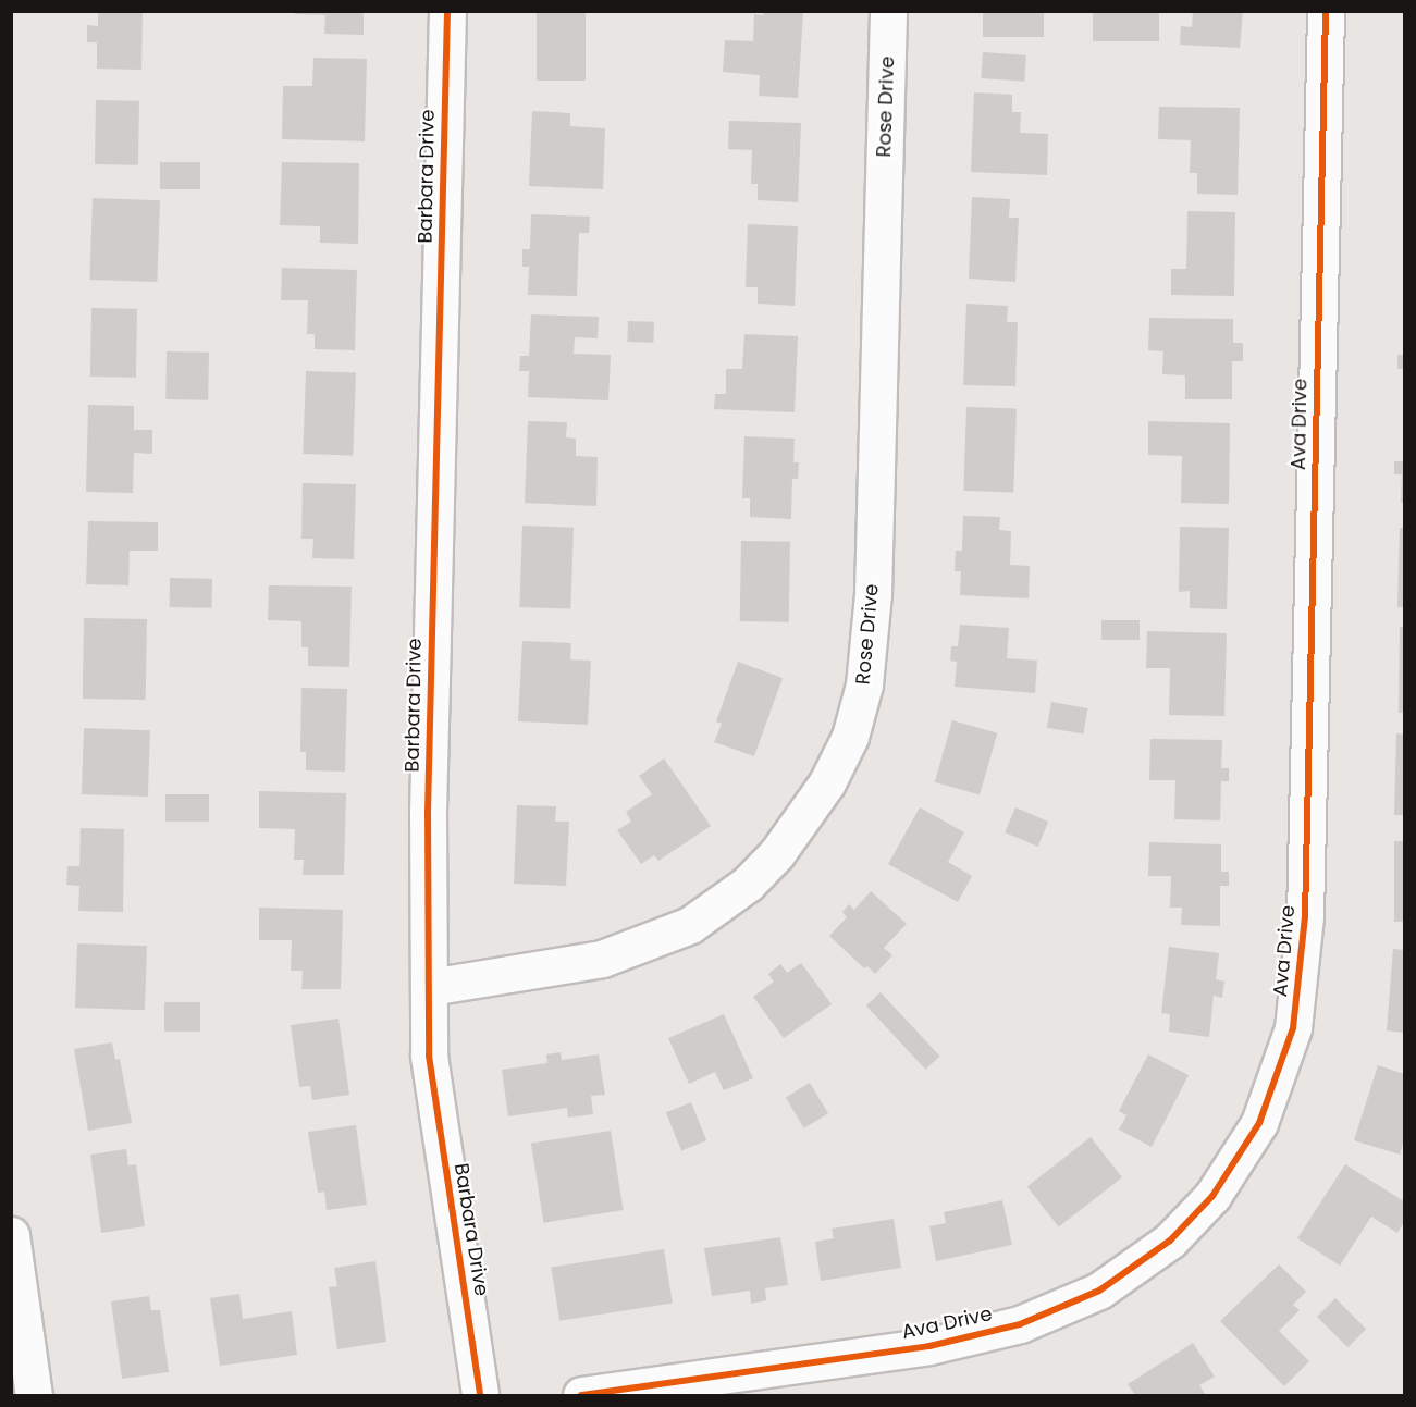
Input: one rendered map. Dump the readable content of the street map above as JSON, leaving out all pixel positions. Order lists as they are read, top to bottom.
{
  "streets": {
    "street": ["Rose Drive", "Barbara Drive", "Ava Drive"]
  },
  "crossings": [
    ["Rose Drive", "Barbara Drive"]
  ]
}
